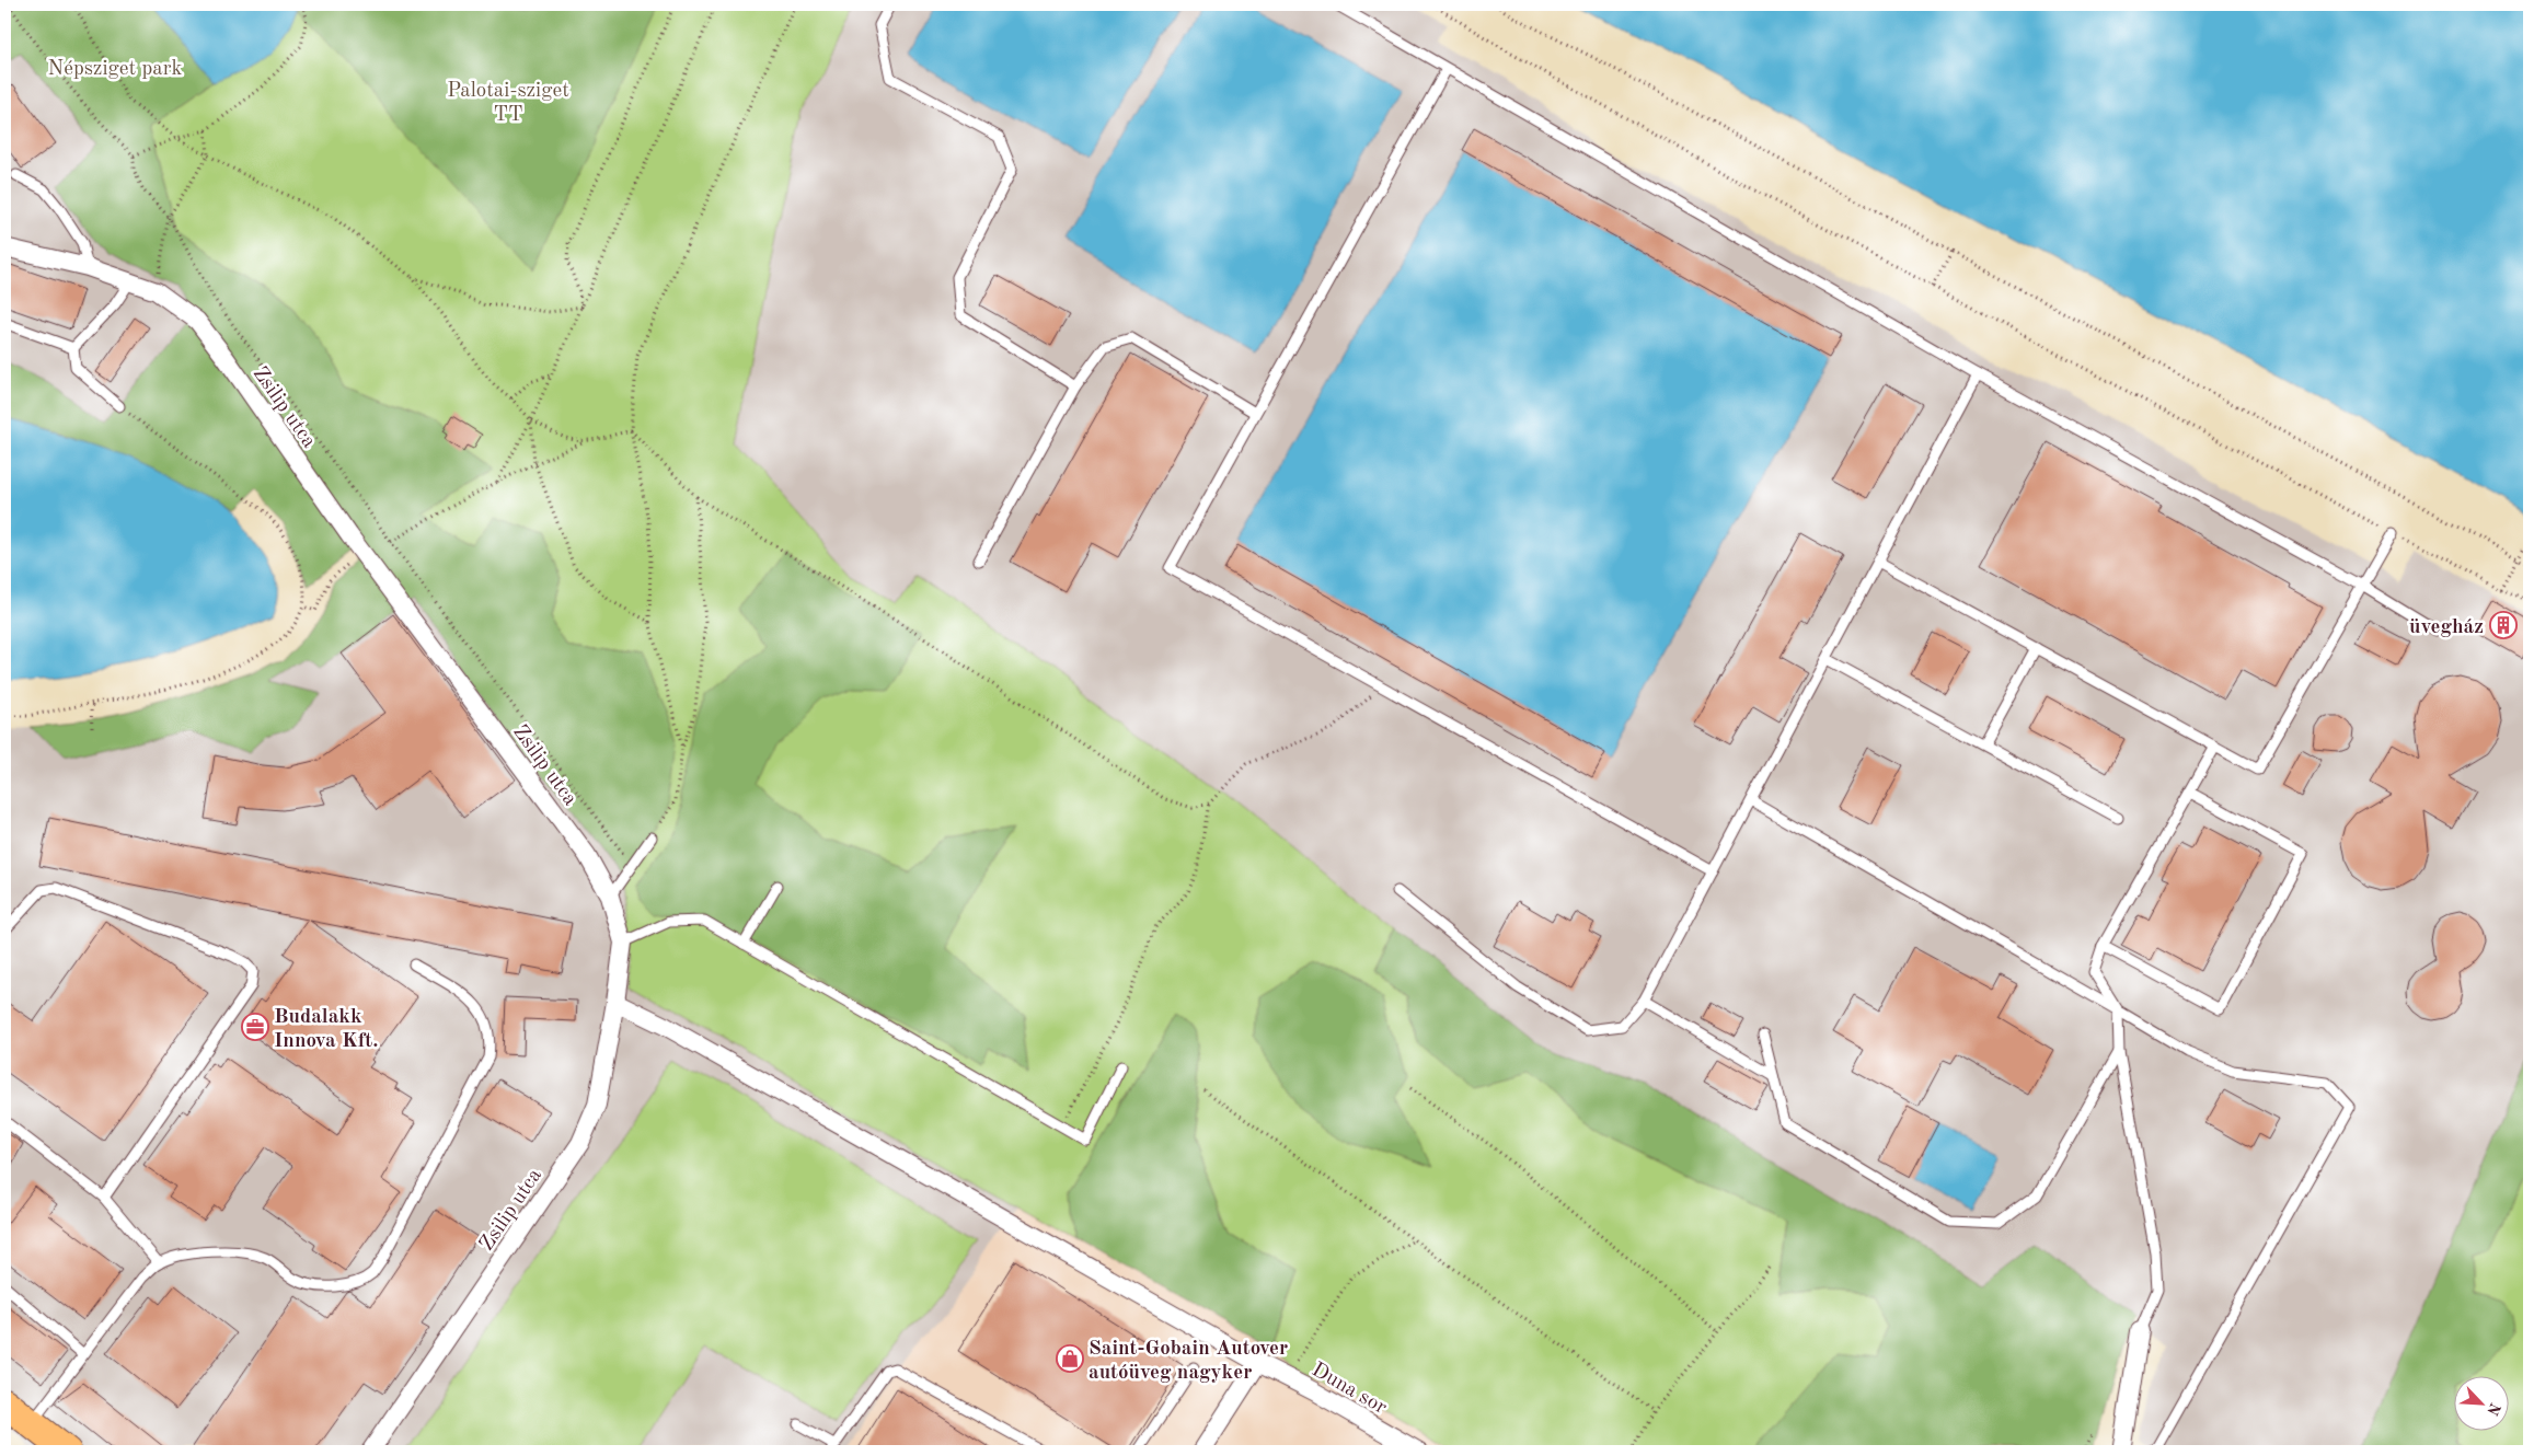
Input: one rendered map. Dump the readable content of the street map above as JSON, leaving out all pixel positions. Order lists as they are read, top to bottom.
{
  "streets": {
    "street": ["Zsilip utca", "Duna sor"]
  },
  "crossings": [
    ["Zsilip utca", "Duna sor"]
  ],
  "parks": ["Népsziget park", "Palotai-sziget TT"],
  "places": {
    "building": ["üvegház"],
    "office": ["Budalakk Innova Kft."],
    "shop": ["Saint-Gobain Autover autóüveg nagyker"]
  },
  "north": "bottom right"
}
